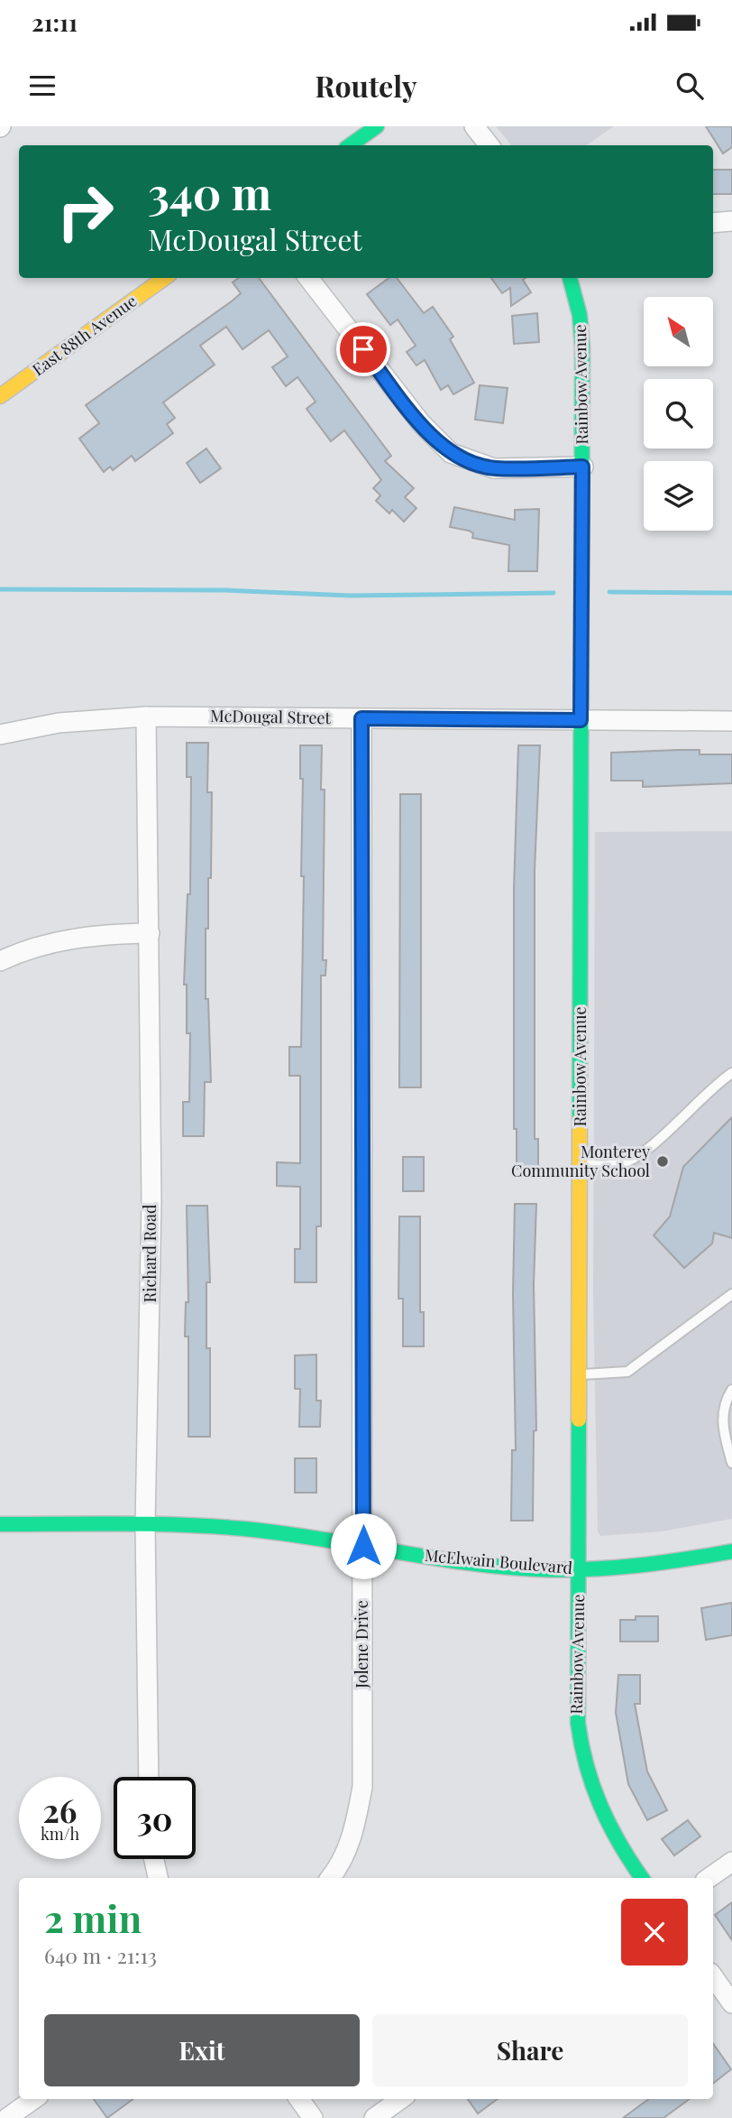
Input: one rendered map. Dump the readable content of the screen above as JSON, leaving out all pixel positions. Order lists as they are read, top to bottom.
{
  "streets": {
    "street": [
      "East 88th Avenue",
      "Rainbow Avenue",
      "McDougal Street",
      "Richard Road",
      "McElwain Boulevard",
      "Jolene Drive"
    ]
  },
  "crossings": [
    ["Rainbow Avenue", "McDougal Street"],
    ["Rainbow Avenue", "McElwain Boulevard"],
    ["McDougal Street", "Richard Road"],
    ["McDougal Street", "Jolene Drive"],
    ["Richard Road", "McElwain Boulevard"],
    ["McElwain Boulevard", "Jolene Drive"]
  ],
  "places": ["Monterey Community School"],
  "north": "top left",
  "page": {
    "status": "21:11",
    "header": "Routely",
    "turn": ["340 m", "McDougal Street"],
    "speed": "26 km/h",
    "limit": "30",
    "heading": ["2 min", "640 m · 21:13"],
    "buttons": ["Exit", "Share"]
  }
}
